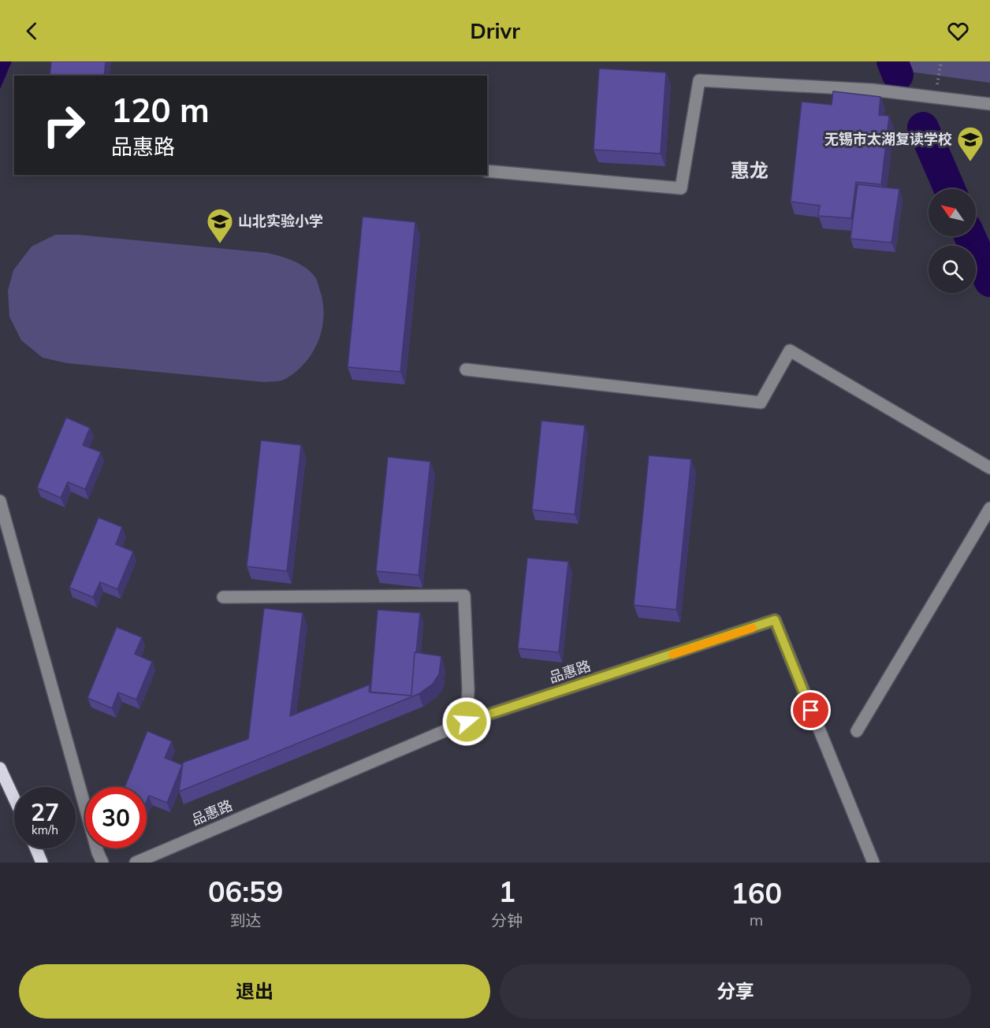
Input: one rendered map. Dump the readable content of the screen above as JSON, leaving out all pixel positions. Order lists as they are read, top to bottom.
{
  "streets": {
    "street": ["品惠路"]
  },
  "districts": ["惠龙"],
  "places": {
    "school or university": ["无锡市太湖复读学校", "山北实验小学"]
  },
  "north": "top left",
  "page": {
    "header": "Drivr",
    "turn": ["120 m", "品惠路"],
    "speed": "27 km/h",
    "limit": "30",
    "eta": [
      "06:59",
      "到达",
      "1",
      "分钟",
      "160",
      "m"
    ],
    "buttons": ["退出", "分享"]
  }
}
